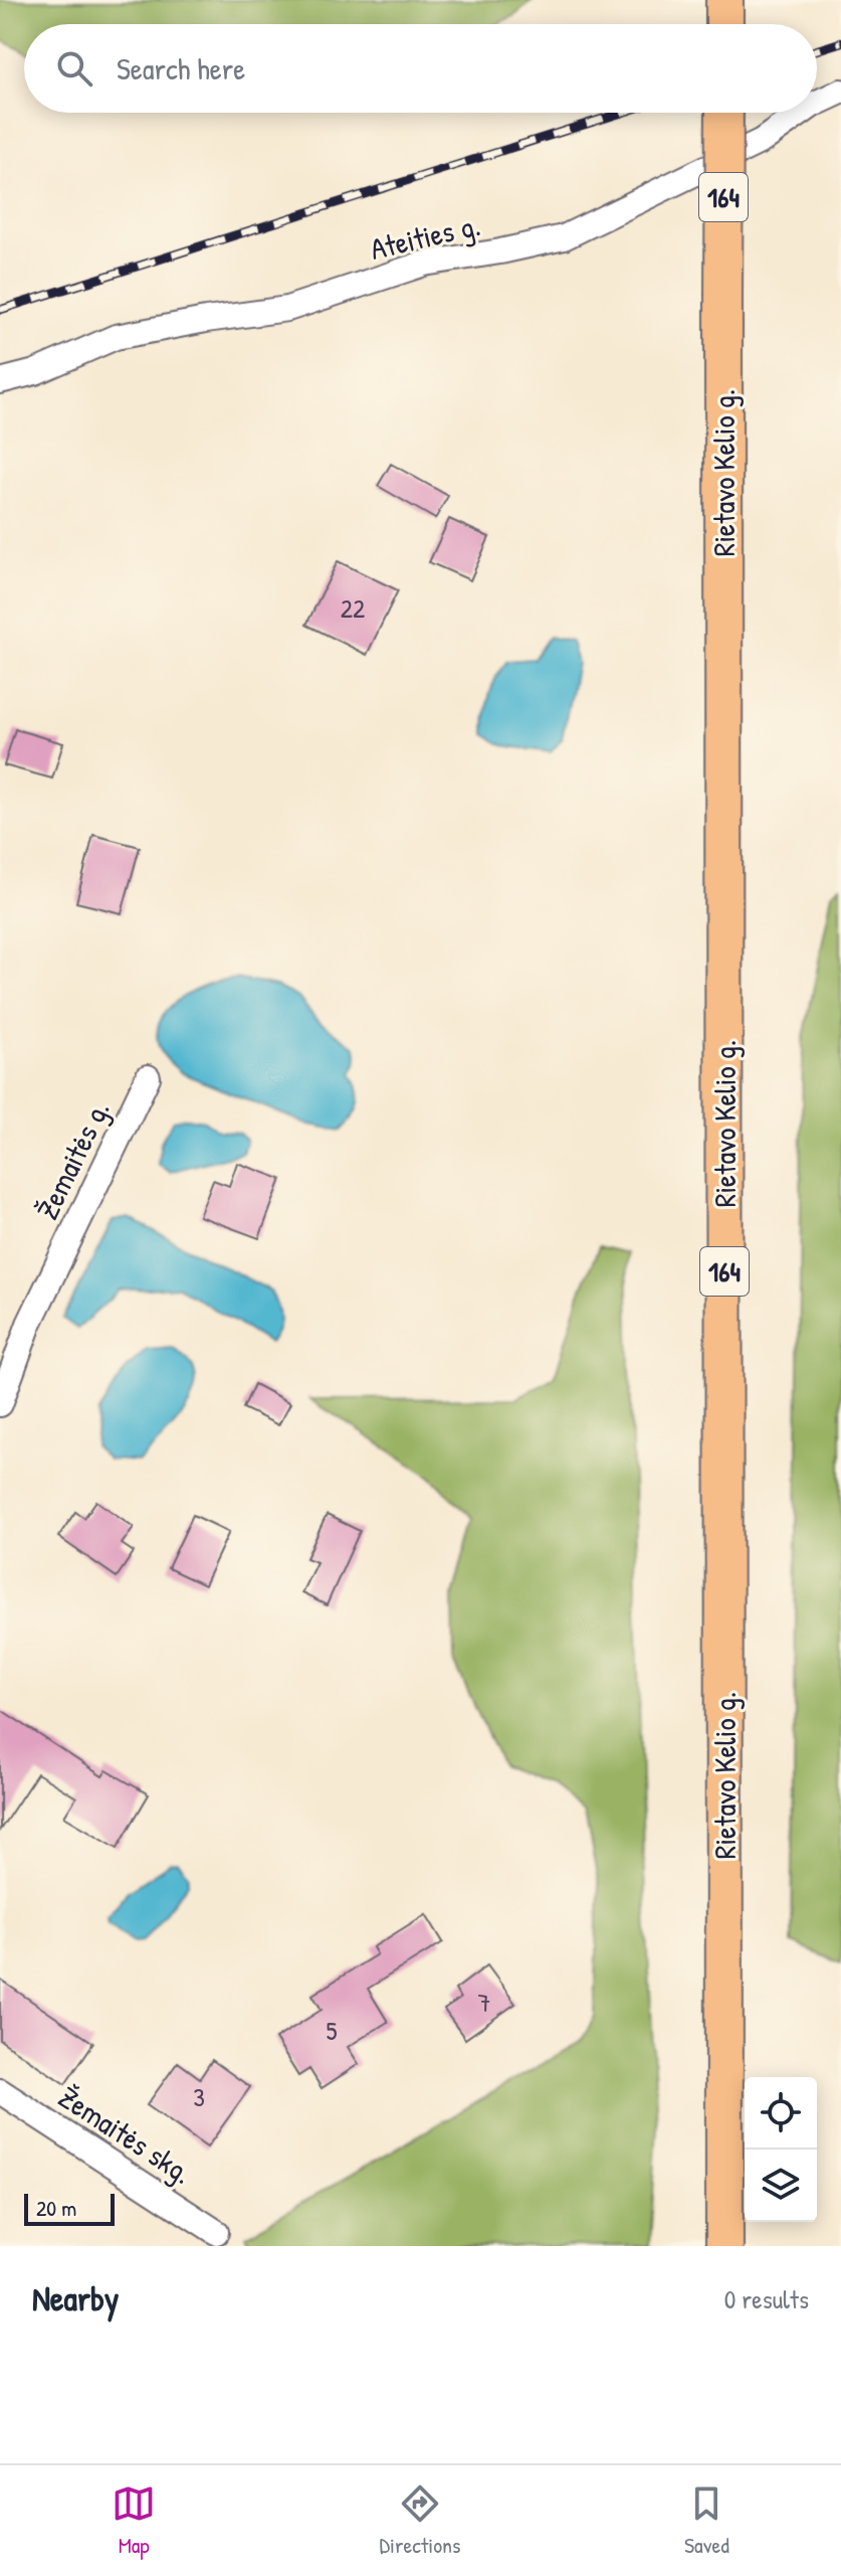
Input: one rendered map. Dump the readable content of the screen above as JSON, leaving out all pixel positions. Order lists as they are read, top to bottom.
{
  "streets": {
    "main road": ["164", "Rietavo Kelio g."],
    "street": ["Ateities g.", "Žemaitės g.", "Žemaitės skg."]
  },
  "house_numbers": [
    "22",
    "7",
    "5",
    "3"
  ],
  "scale_bar": "20 m",
  "page": {
    "search": "Search here",
    "scale": "20 m",
    "heading": ["Nearby", "0 results"],
    "nav": ["Map", "Directions", "Saved"]
  }
}
